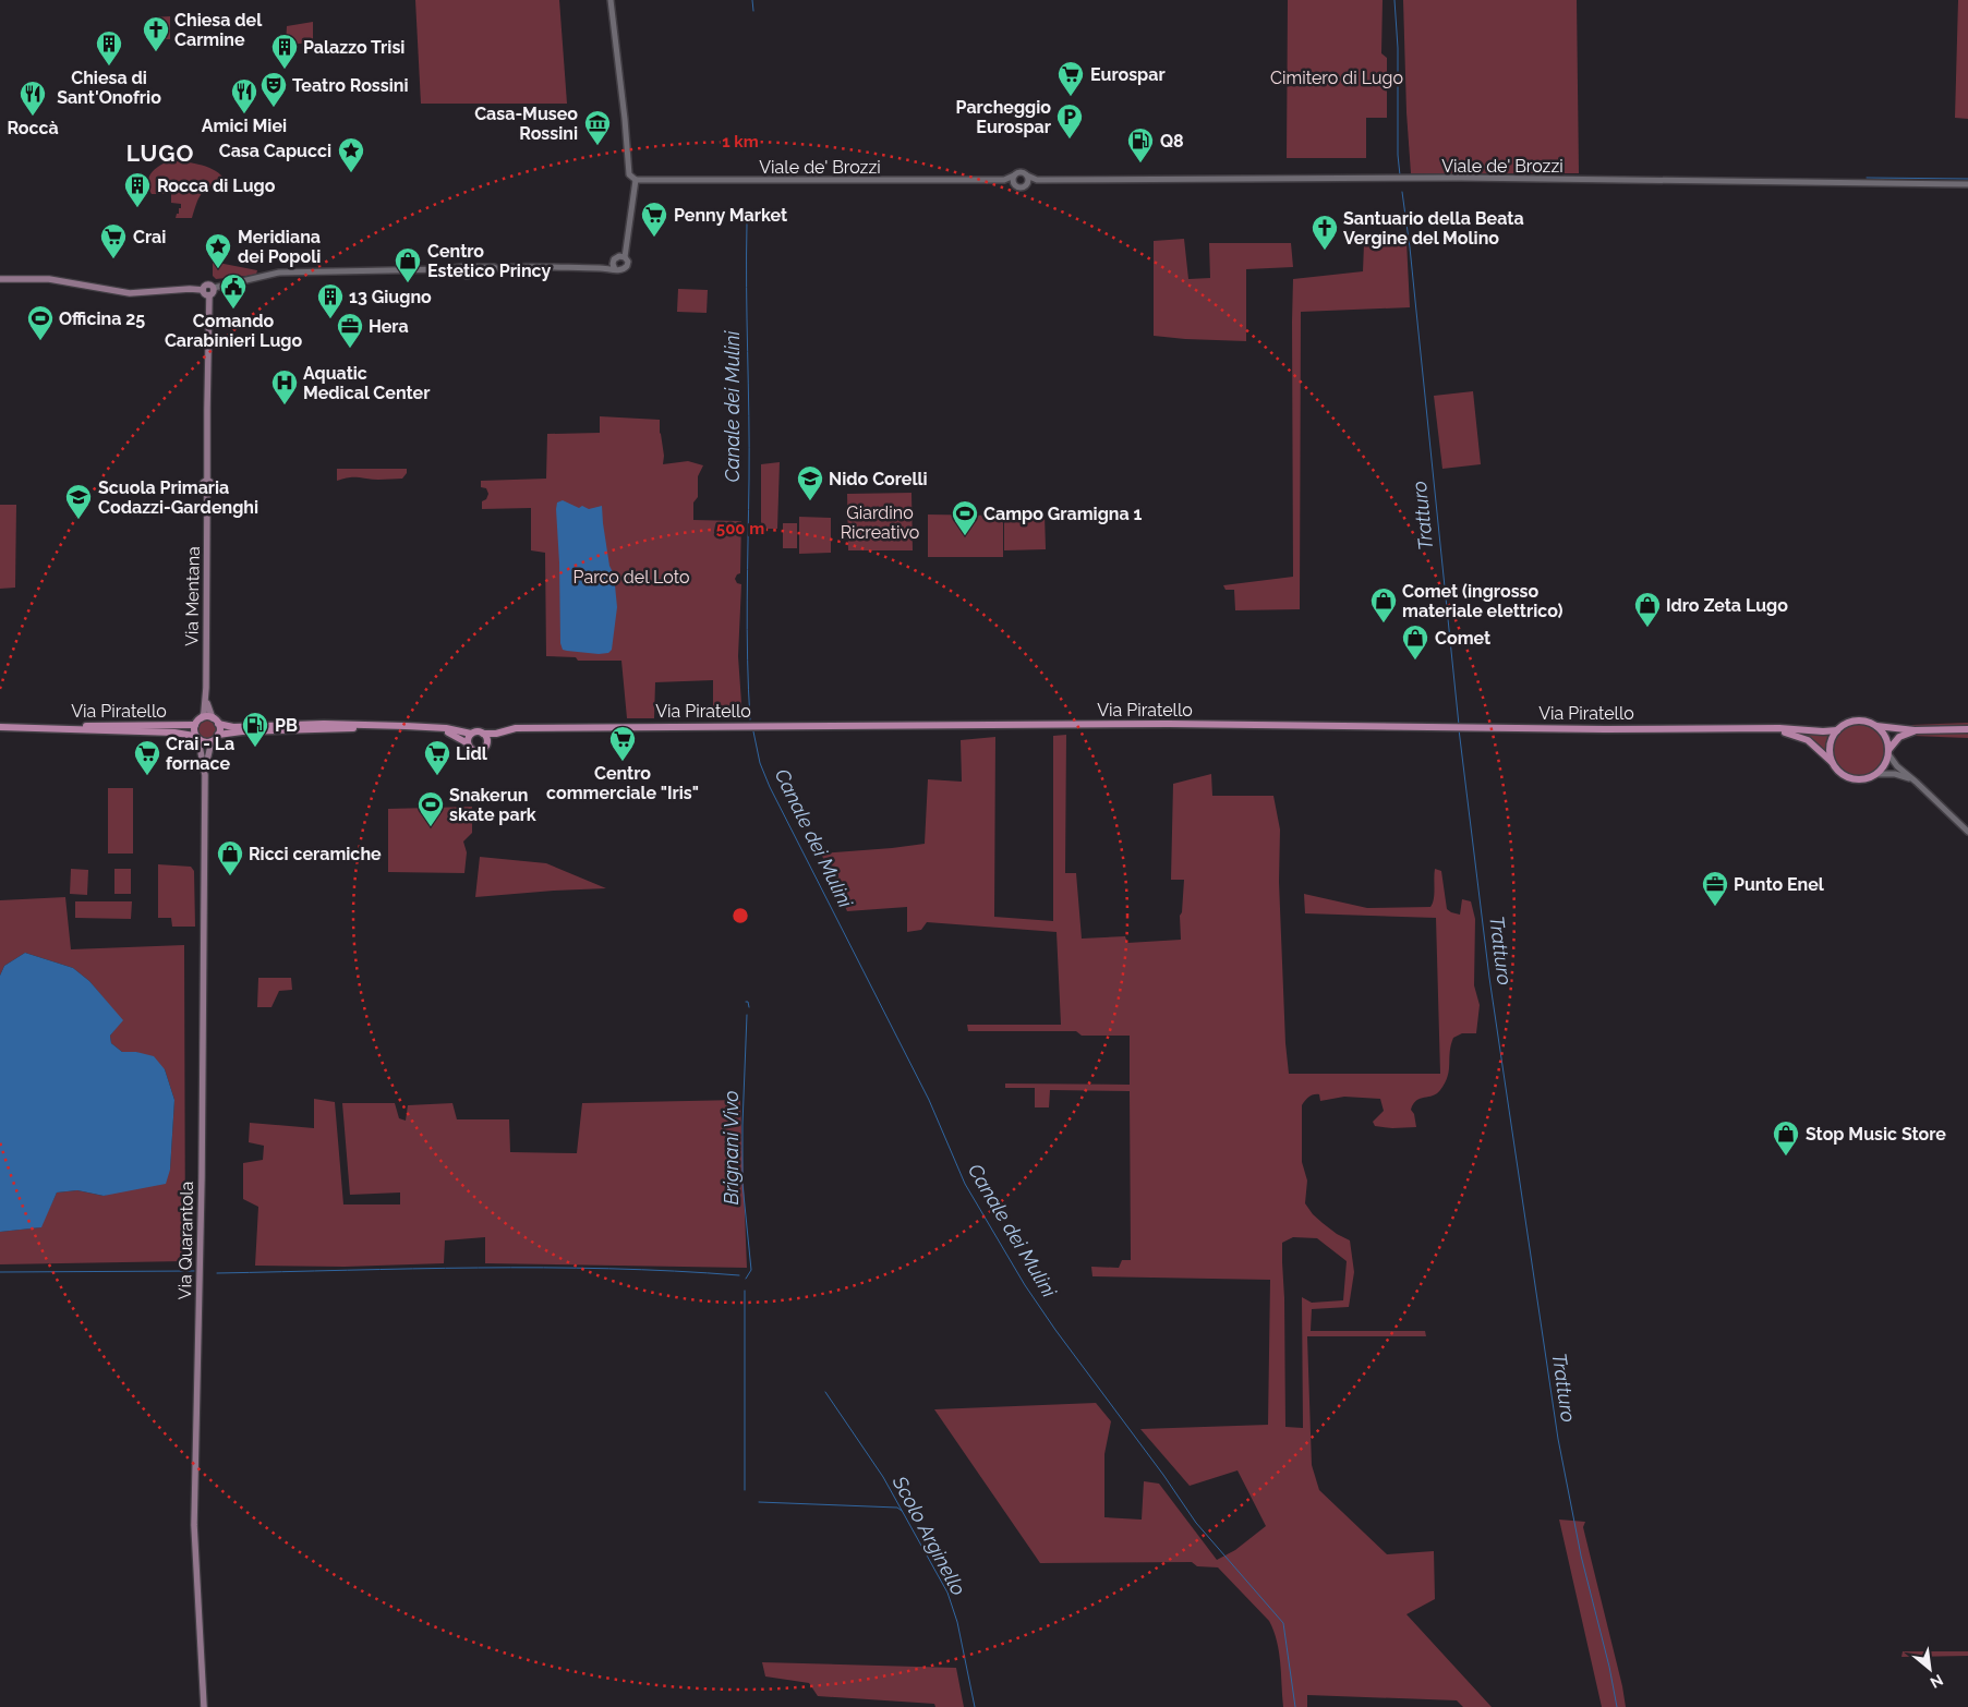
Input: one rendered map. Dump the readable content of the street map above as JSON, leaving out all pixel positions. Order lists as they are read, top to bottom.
{
  "streets": {
    "main road": ["Via Mentana", "Via Piratello", "Via Quarantola"],
    "street": ["Viale de' Brozzi"]
  },
  "crossings": [
    ["Via Mentana", "Via Piratello"],
    ["Via Mentana", "Via Quarantola"],
    ["Via Piratello", "Via Quarantola"]
  ],
  "districts": ["LUGO"],
  "water": [
    "Canale dei Mulini",
    "Tratturo",
    "Brignani Vivo",
    "Scolo Arginello"
  ],
  "parks": ["Cimitero di Lugo", "Giardino Ricreativo", "Parco del Loto"],
  "places": {
    "church": ["Chiesa del Carmine", "Santuario della Beata Vergine del Molino"],
    "building": [
      "Chiesa di Sant'Onofrio",
      "Palazzo Trisi",
      "Rocca di Lugo",
      "13 Giugno"
    ],
    "supermarket": [
      "Eurospar",
      "Penny Market",
      "Crai",
      "Centro commerciale \"Iris\"",
      "Crai - La fornace",
      "Lidl"
    ],
    "theatre": ["Teatro Rossini"],
    "restaurant": ["Amici Miei", "Roccà"],
    "parking": ["Parcheggio Eurospar"],
    "museum": ["Casa-Museo Rossini"],
    "fuel station": ["Q8", "PB"],
    "place": ["Casa Capucci", "Meridiana dei Popoli"],
    "shop": [
      "Centro Estetico Princy",
      "Comet (ingrosso materiale elettrico)",
      "Idro Zeta Lugo",
      "Comet",
      "Ricci ceramiche",
      "Stop Music Store"
    ],
    "public building": ["Comando Carabinieri Lugo"],
    "sports": ["Officina 25", "Campo Gramigna 1", "Snakerun skate park"],
    "office": ["Hera", "Punto Enel"],
    "hospital": ["Aquatic Medical Center"],
    "school or university": ["Nido Corelli", "Scuola Primaria Codazzi-Gardenghi"]
  },
  "north": "bottom right",
  "rings": ["1 km", "500 m"]
}
